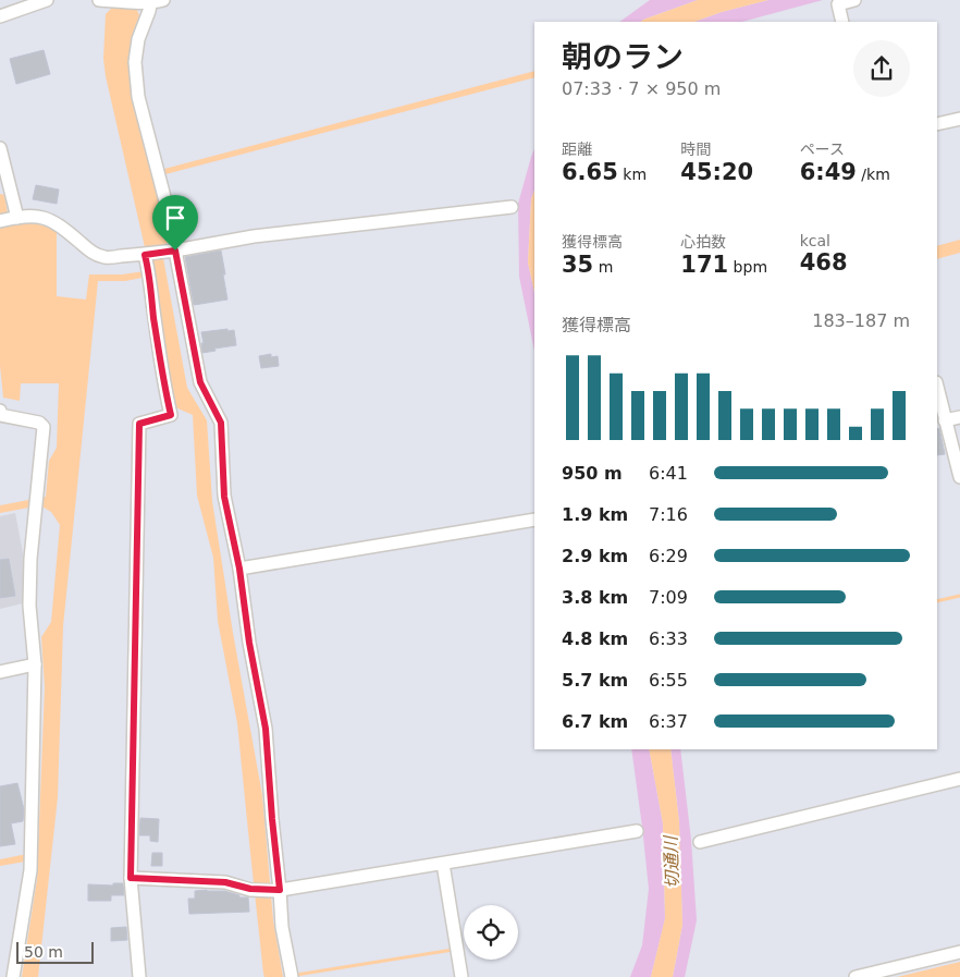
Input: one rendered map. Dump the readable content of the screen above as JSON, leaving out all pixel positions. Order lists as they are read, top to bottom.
{
  "water": ["切通川"],
  "scale_bar": "50 m",
  "page": {
    "heading": ["朝のラン", "07:33 · 7 × 950 m"],
    "stats": [
      ["距離", "6.65 km"],
      ["時間", "45:20"],
      ["ペース", "6:49 /km"],
      ["獲得標高", "35 m"],
      ["心拍数", "171 bpm"],
      ["kcal", "468"]
    ],
    "chart": ["獲得標高", "183–187 m"],
    "list": [
      {
        "name": "950 m",
        "note": "6:41"
      },
      {
        "name": "1.9 km",
        "note": "7:16"
      },
      {
        "name": "2.9 km",
        "note": "6:29"
      },
      {
        "name": "3.8 km",
        "note": "7:09"
      },
      {
        "name": "4.8 km",
        "note": "6:33"
      },
      {
        "name": "5.7 km",
        "note": "6:55"
      },
      {
        "name": "6.7 km",
        "note": "6:37"
      }
    ],
    "scale": "50 m"
  }
}
